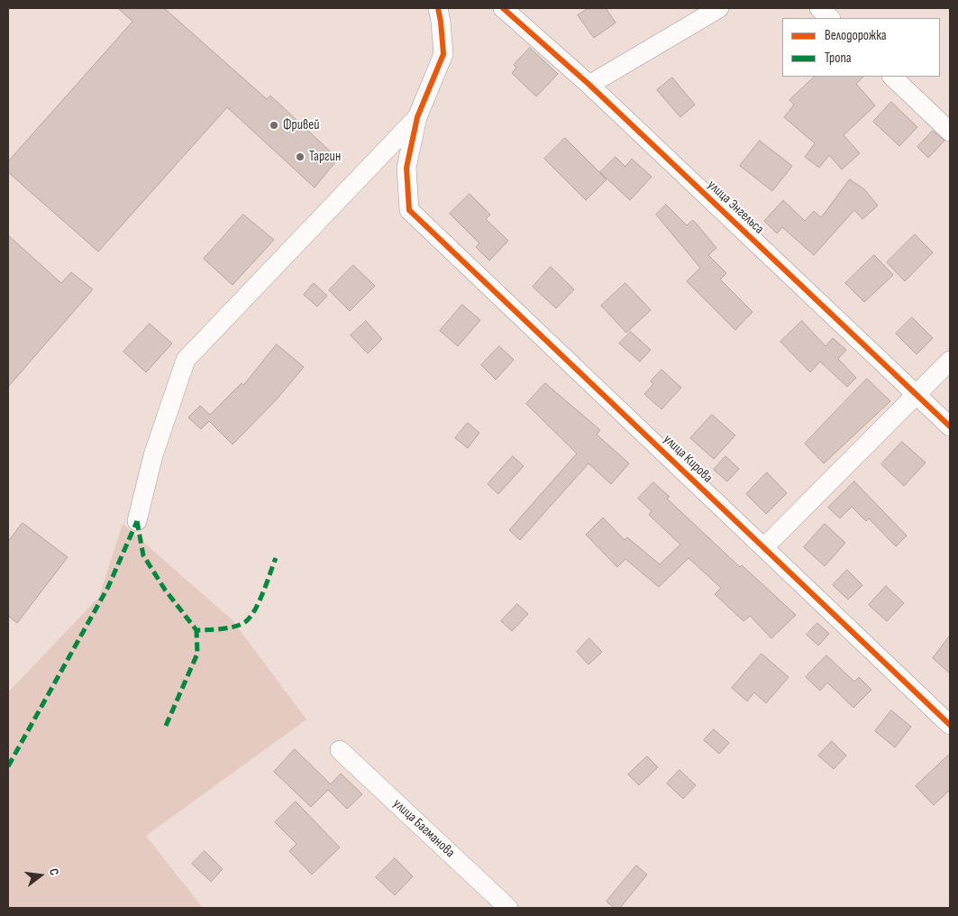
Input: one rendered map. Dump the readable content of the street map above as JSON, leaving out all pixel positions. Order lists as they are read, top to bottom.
{
  "streets": {
    "street": ["улица Энгельса", "улица Кирова", "улица Багманова"]
  },
  "places": ["Фривей", "Таргин"],
  "legend": ["Велодорожка", "Тропа"],
  "north": "right"
}
